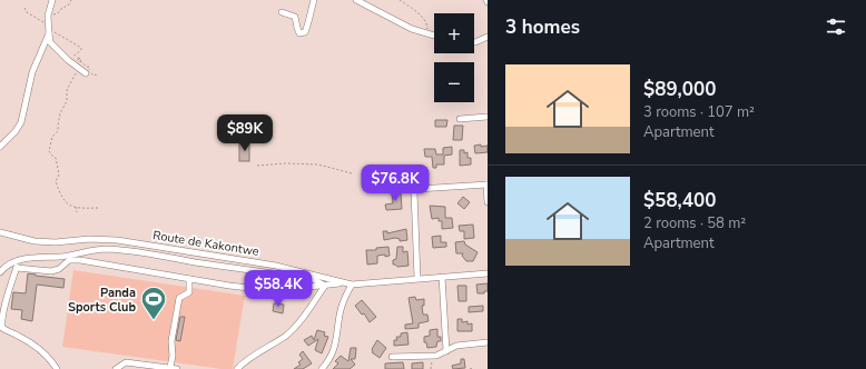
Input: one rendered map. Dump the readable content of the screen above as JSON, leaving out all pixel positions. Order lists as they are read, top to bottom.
{
  "streets": {
    "street": ["Route de Kakontwe"]
  },
  "places": {
    "sports": ["Panda Sports Club"]
  },
  "page": {
    "heading": "3 homes",
    "map_buttons": ["+", "−"],
    "list": [
      {
        "name": "$89,000",
        "note": "3 rooms · 107 m² · Apartment"
      },
      {
        "name": "$58,400",
        "note": "2 rooms · 58 m² · Apartment"
      }
    ],
    "price": ["$89K", "$76.8K", "$58.4K"]
  }
}
